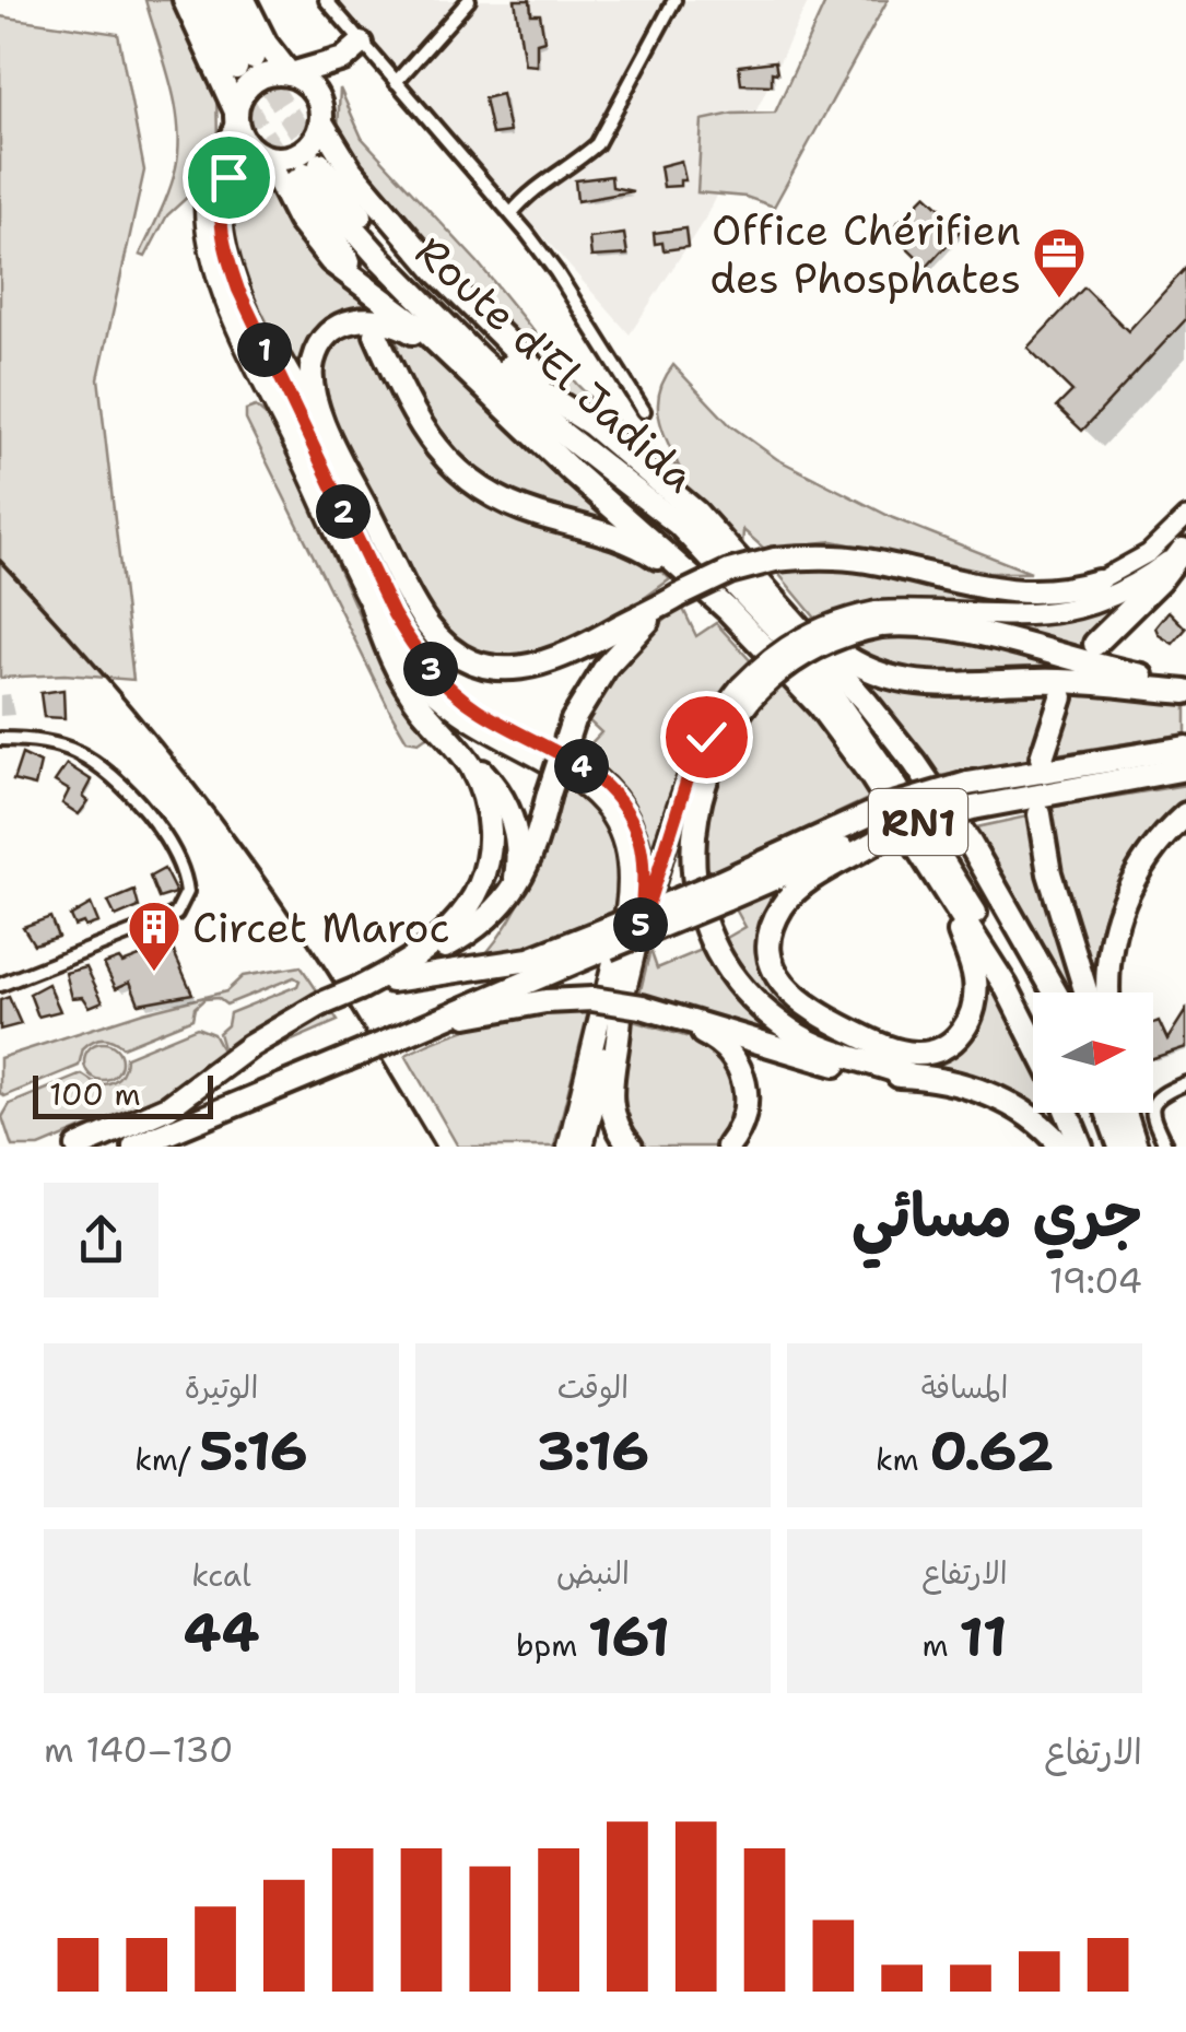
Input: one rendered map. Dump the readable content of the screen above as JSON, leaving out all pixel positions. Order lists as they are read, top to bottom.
{
  "streets": {
    "highway": ["Route d'El Jadida", "RN1"]
  },
  "crossings": [
    ["Route d'El Jadida", "RN1"]
  ],
  "places": {
    "office": ["Office Chérifien des Phosphates"],
    "building": ["Circet Maroc"]
  },
  "scale_bar": "100 m",
  "north": "right",
  "page": {
    "pins": [
      "1",
      "2",
      "3",
      "4",
      "5"
    ],
    "scale": "100 m",
    "heading": ["جري مسائي", "19:04"],
    "stats": [
      ["المسافة", "0.62 km"],
      ["الوقت", "3:16"],
      ["الوتيرة", "5:16 /km"],
      ["الارتفاع", "11 m"],
      ["النبض", "161 bpm"],
      ["kcal", "44"]
    ],
    "chart": ["الارتفاع", "130–140 m"]
  }
}
